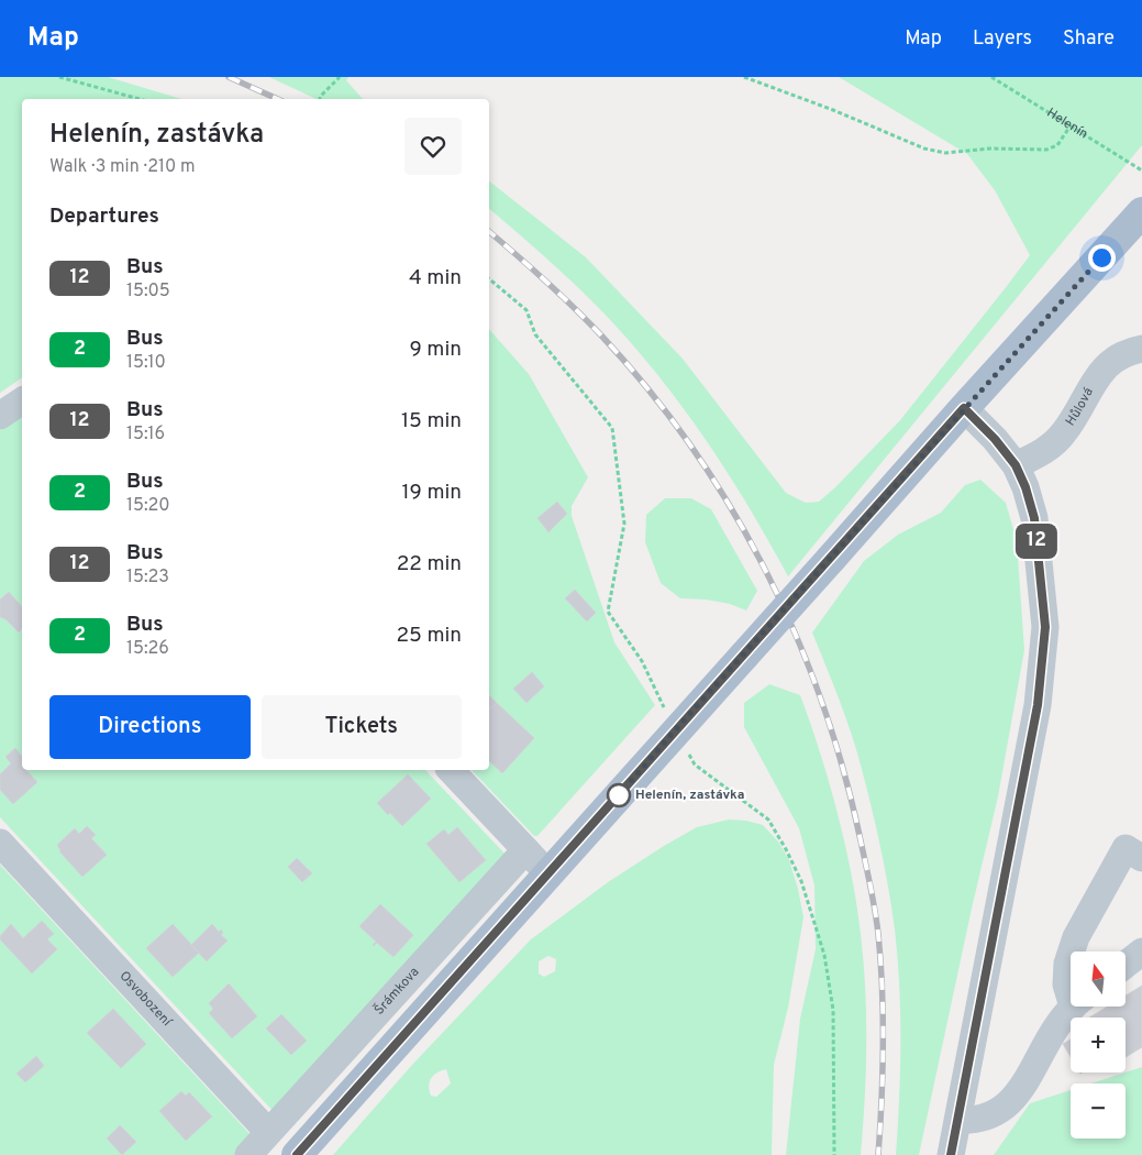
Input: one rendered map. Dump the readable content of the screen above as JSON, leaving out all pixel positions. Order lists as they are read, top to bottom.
{
  "streets": {
    "street": ["Hůlová", "Šrámkova", "Osvobození"],
    "path": ["Helenín"]
  },
  "crossings": [
    ["Šrámkova", "Osvobození"]
  ],
  "places": ["Helenín, zastávka"],
  "lines": ["bus line 12"],
  "north": "top",
  "page": {
    "header": "Map",
    "nav": ["Map", "Layers", "Share"],
    "on_map": "12",
    "heading": [
      ["Helenín, zastávka", "Walk · 3 min · 210 m"],
      "Departures"
    ],
    "list": [
      {
        "mark": "12",
        "name": "Bus",
        "note": "15:05",
        "value": "4 min"
      },
      {
        "mark": "2",
        "name": "Bus",
        "note": "15:10",
        "value": "9 min"
      },
      {
        "mark": "12",
        "name": "Bus",
        "note": "15:16",
        "value": "15 min"
      },
      {
        "mark": "2",
        "name": "Bus",
        "note": "15:20",
        "value": "19 min"
      },
      {
        "mark": "12",
        "name": "Bus",
        "note": "15:23",
        "value": "22 min"
      },
      {
        "mark": "2",
        "name": "Bus",
        "note": "15:26",
        "value": "25 min"
      }
    ],
    "buttons": ["Directions", "Tickets"],
    "map_buttons": ["+", "−"]
  }
}
